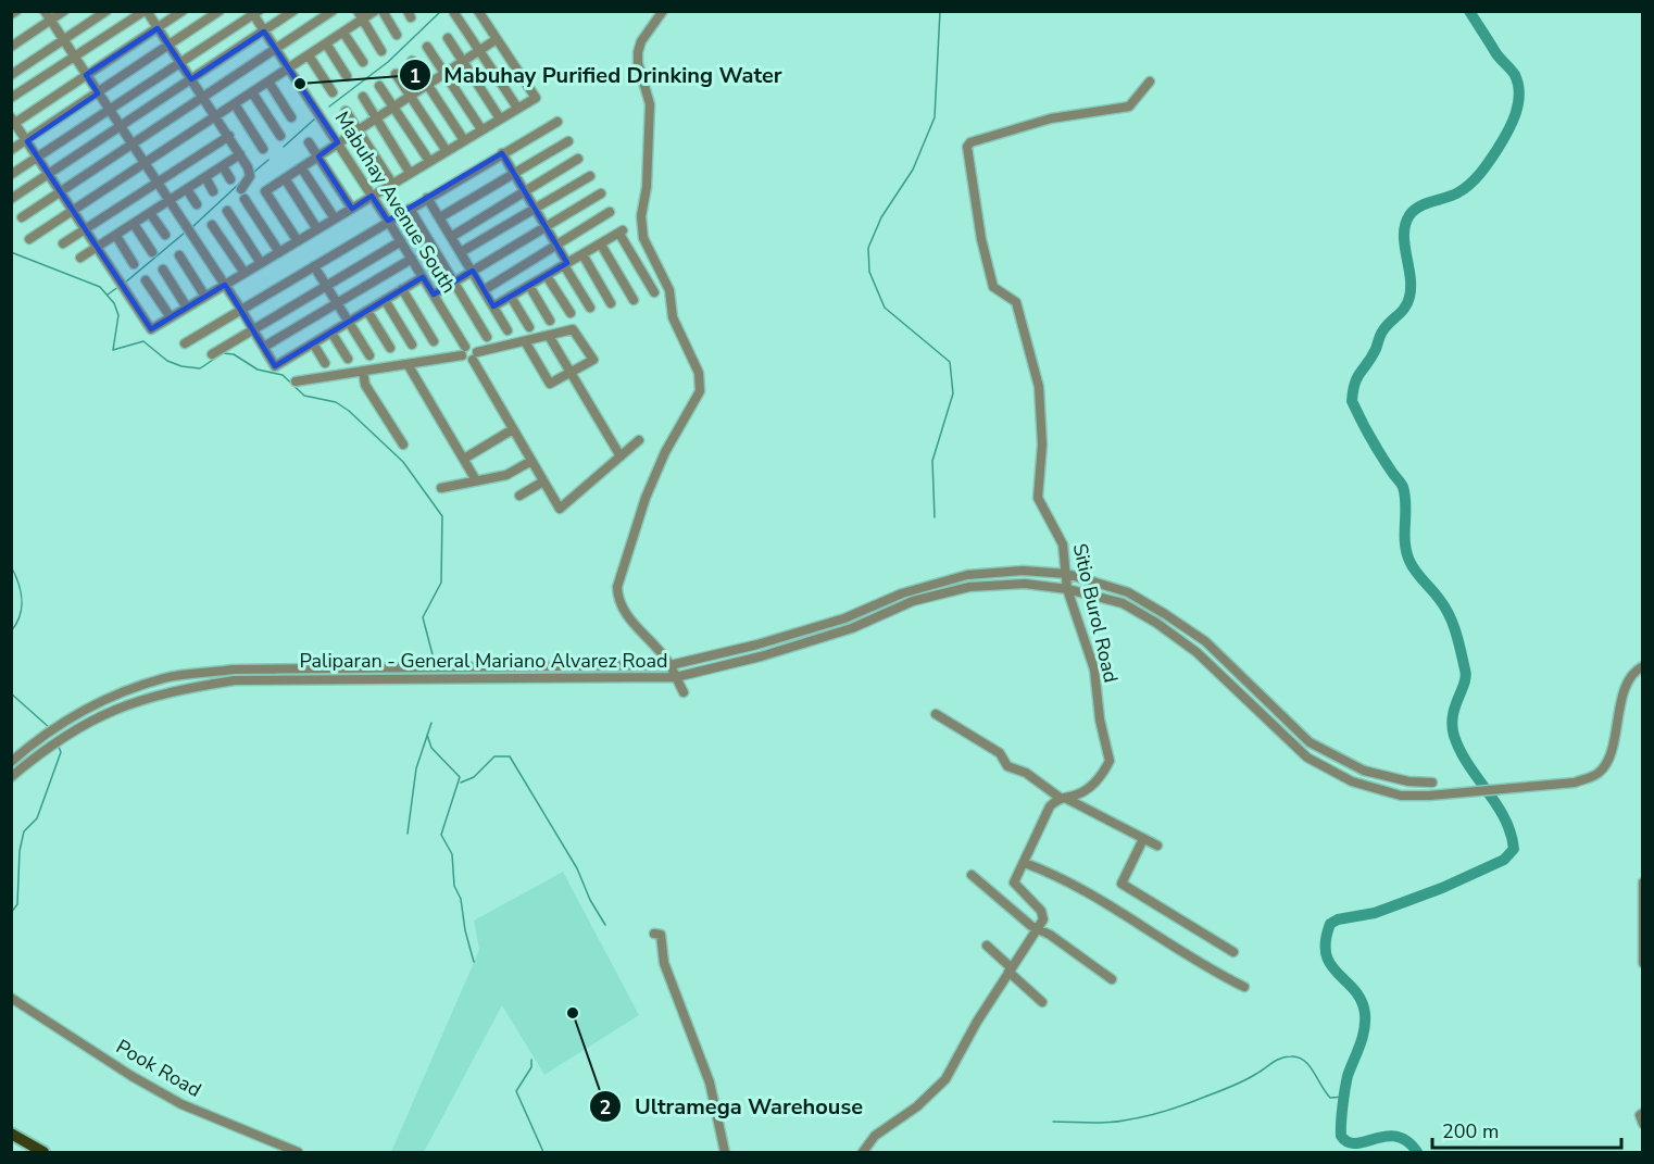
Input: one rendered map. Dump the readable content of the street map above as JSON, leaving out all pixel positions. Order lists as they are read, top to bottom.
{
  "streets": {
    "street": [
      "Mabuhay Avenue South",
      "Sitio Burol Road",
      "Paliparan - General Mariano Alvarez Road",
      "Pook Road"
    ]
  },
  "crossings": [
    ["Sitio Burol Road", "Paliparan - General Mariano Alvarez Road"]
  ],
  "places": ["Mabuhay Purified Drinking Water", "Ultramega Warehouse"],
  "scale_bar": "200 m"
}
